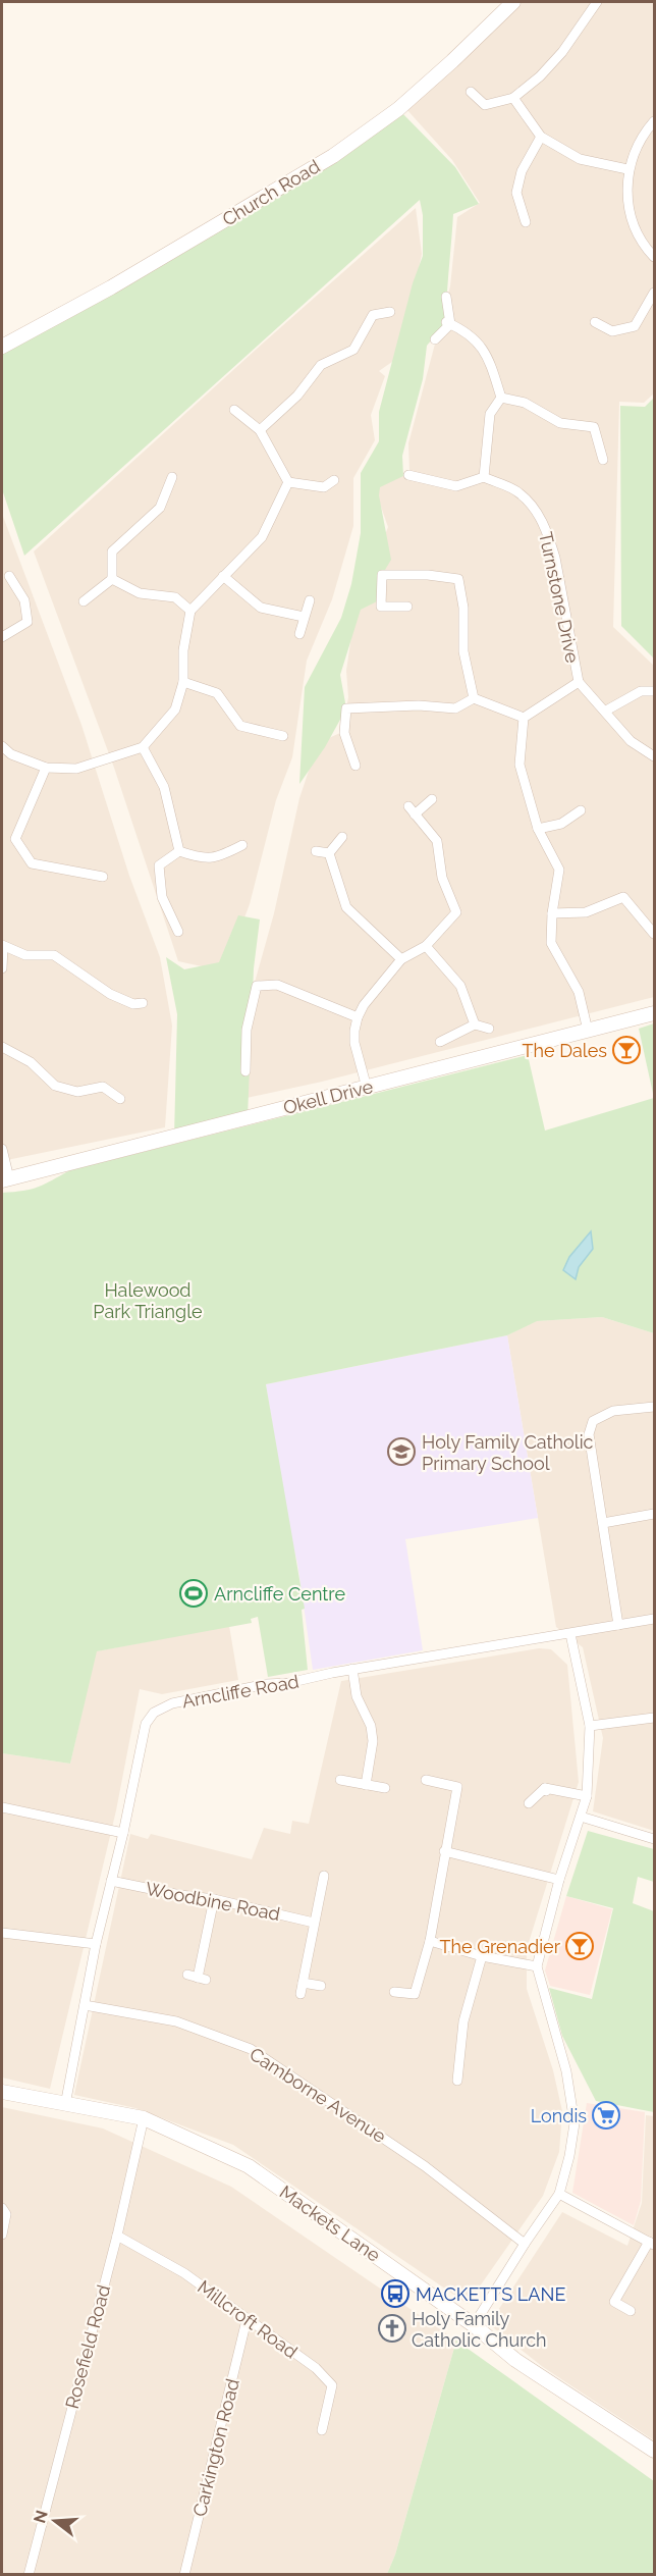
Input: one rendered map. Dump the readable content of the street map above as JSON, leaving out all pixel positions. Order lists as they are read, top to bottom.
{
  "streets": {
    "street": [
      "Church Road",
      "Turnstone Drive",
      "Okell Drive",
      "Arncliffe Road",
      "Woodbine Road",
      "Camborne Avenue",
      "Mackets Lane",
      "Millcroft Road",
      "Rosefield Road",
      "Carkington Road"
    ]
  },
  "crossings": [
    ["Arncliffe Road", "Woodbine Road"],
    ["Arncliffe Road", "Camborne Avenue"],
    ["Arncliffe Road", "Mackets Lane"],
    ["Mackets Lane", "Rosefield Road"],
    ["Millcroft Road", "Rosefield Road"],
    ["Millcroft Road", "Carkington Road"]
  ],
  "parks": ["Halewood Park Triangle"],
  "places": {
    "bar": ["The Dales", "The Grenadier"],
    "school or university": ["Holy Family Catholic Primary School"],
    "sports": ["Arncliffe Centre"],
    "supermarket": ["Londis"],
    "bus stop": ["MACKETTS LANE"],
    "church": ["Holy Family Catholic Church"]
  },
  "north": "left"
}
